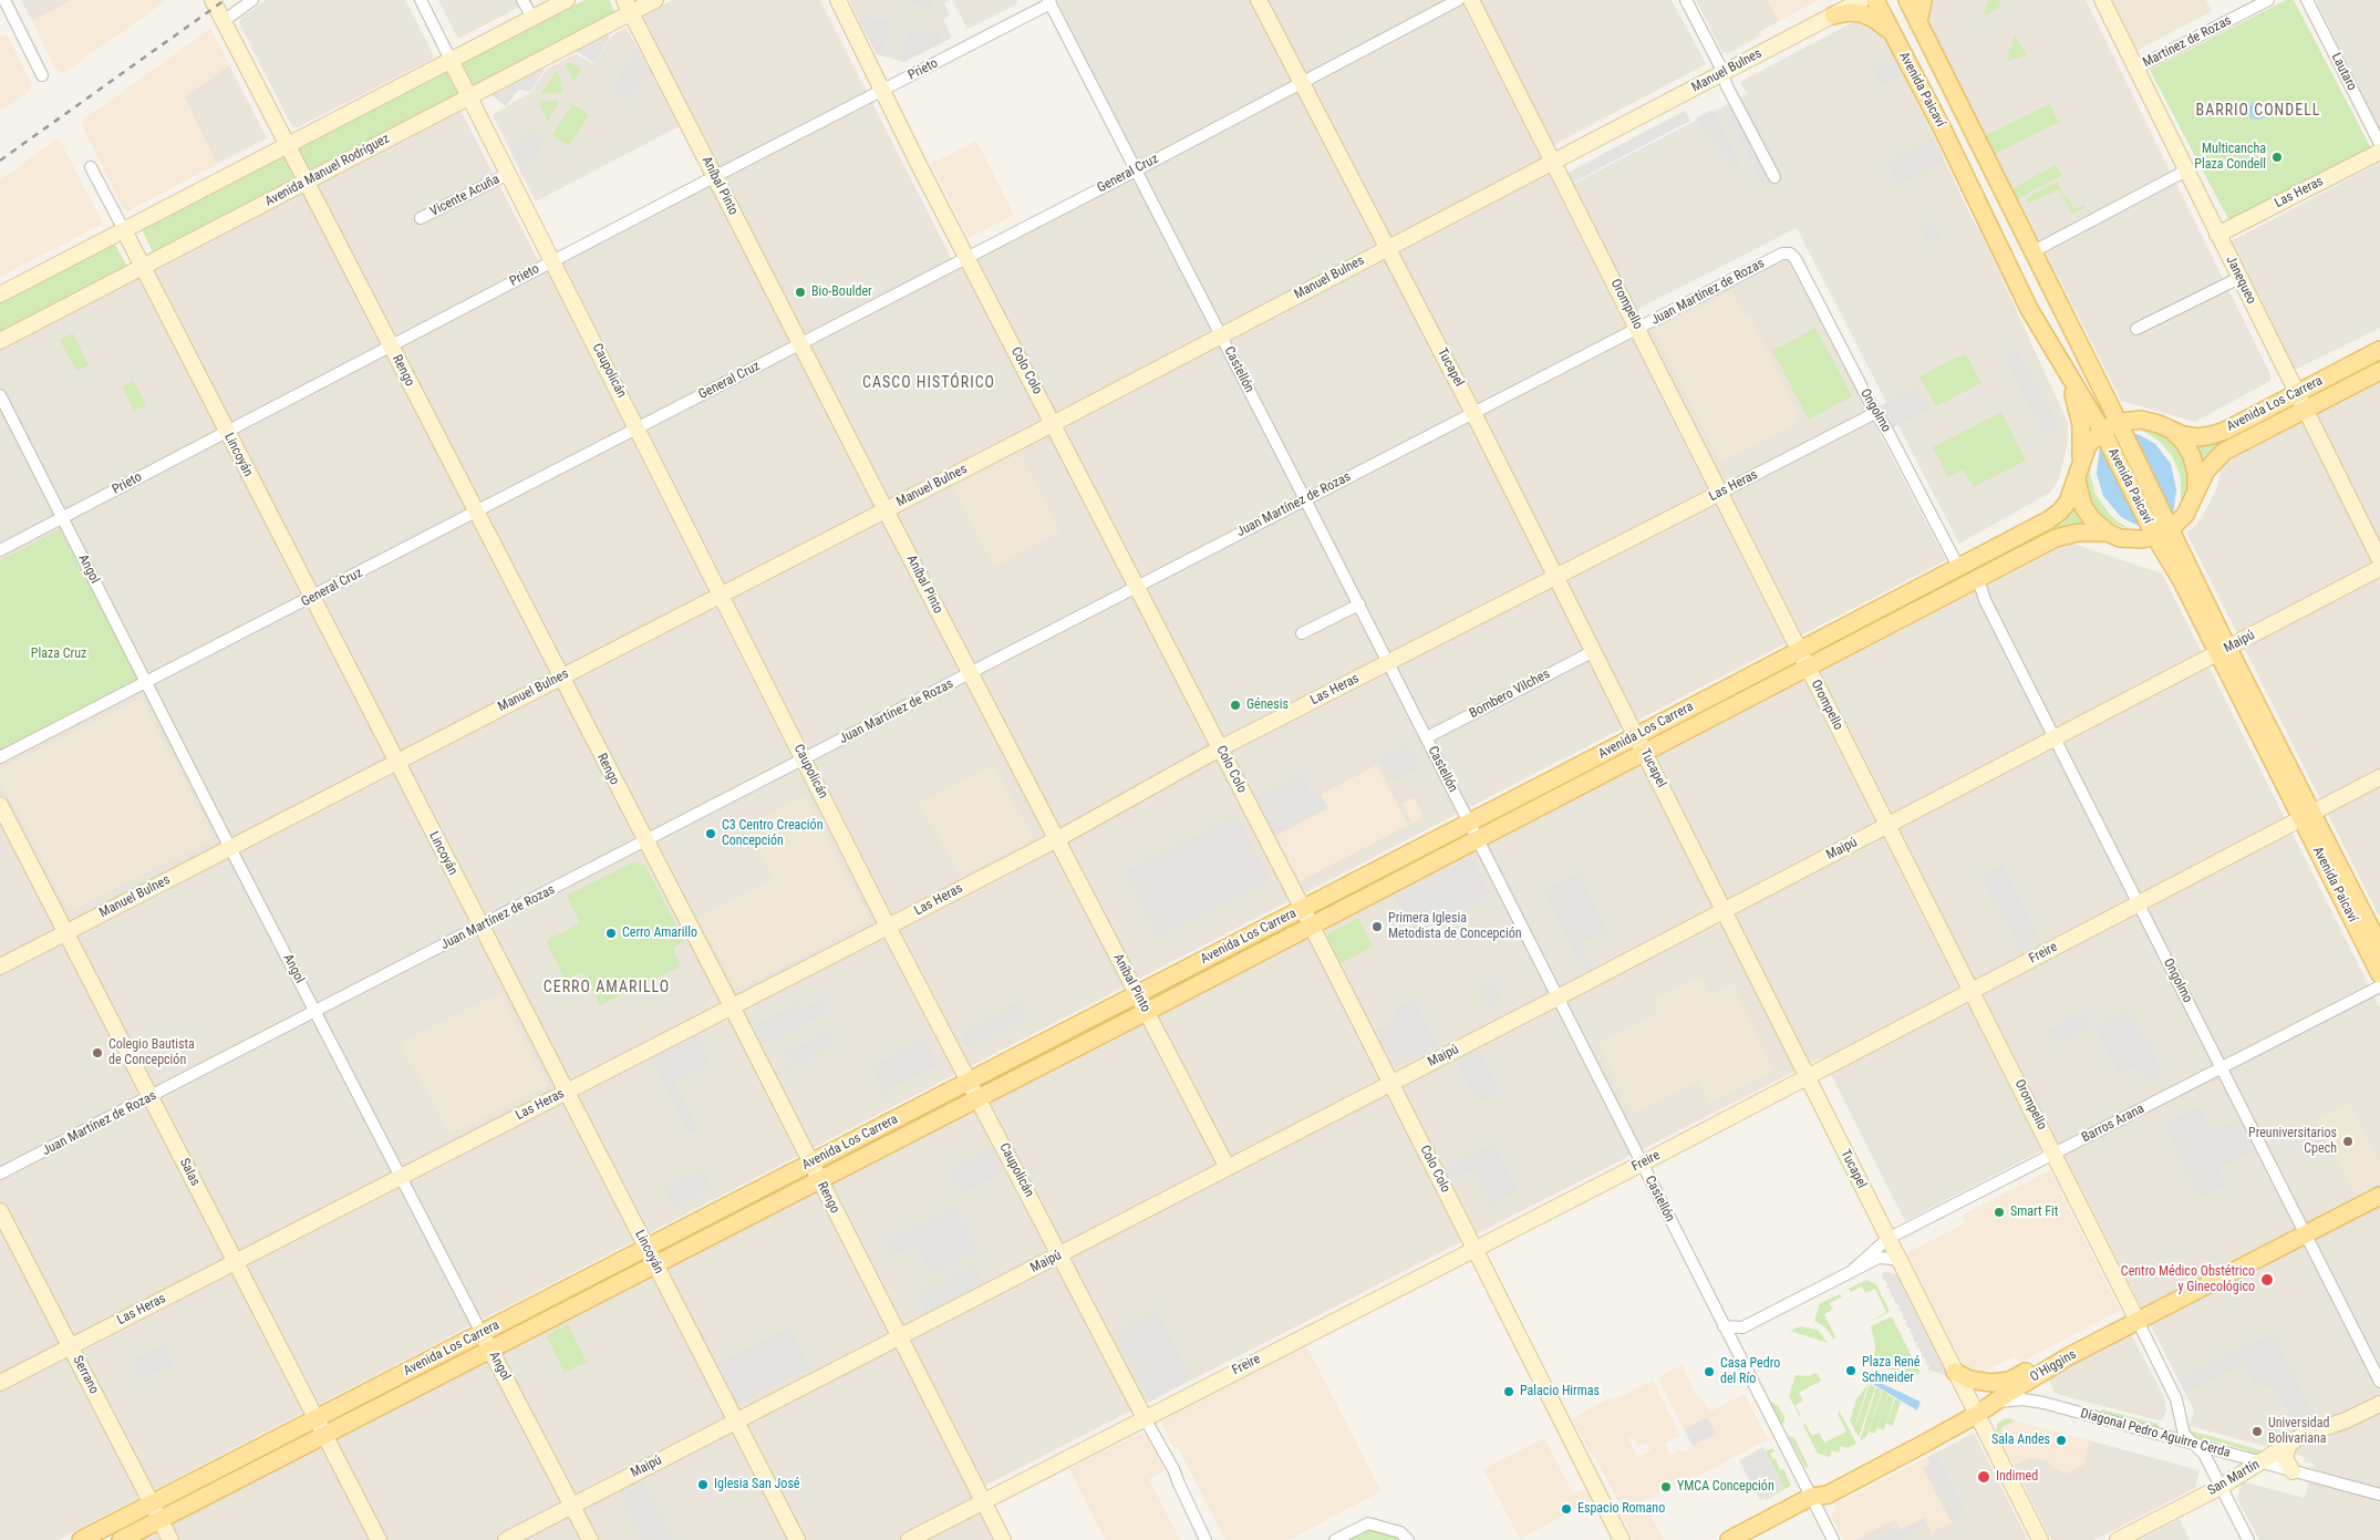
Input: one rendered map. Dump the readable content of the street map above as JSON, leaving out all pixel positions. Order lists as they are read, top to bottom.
{
  "streets": {
    "main road": ["Avenida Paicaví", "Avenida Los Carrera", "O'Higgins"],
    "street": [
      "Martínez de Rozas",
      "Prieto",
      "Manuel Bulnes",
      "Lautaro",
      "Avenida Manuel Rodríguez",
      "General Cruz",
      "Aníbal Pinto",
      "Las Heras",
      "Vicente Acuña",
      "Janequeo",
      "Juan Martínez de Rozas",
      "Orompello",
      "Tucapel",
      "Castellón",
      "Rengo",
      "Caupolicán",
      "Colo Colo",
      "Ongolmo",
      "Lincoyán",
      "Angol",
      "Maipú",
      "Bombero Vilches",
      "Freire",
      "Barros Arana",
      "Salas",
      "Serrano",
      "Diagonal Pedro Aguirre Cerda",
      "San Martín"
    ]
  },
  "crossings": [
    ["Martínez de Rozas", "Janequeo"],
    ["Prieto", "Aníbal Pinto"],
    ["Prieto", "Castellón"],
    ["Prieto", "Rengo"],
    ["Prieto", "Caupolicán"],
    ["Prieto", "Colo Colo"],
    ["Prieto", "Lincoyán"],
    ["Prieto", "Angol"],
    ["Manuel Bulnes", "Aníbal Pinto"],
    ["Manuel Bulnes", "Orompello"],
    ["Manuel Bulnes", "Tucapel"],
    ["Manuel Bulnes", "Castellón"],
    ["Manuel Bulnes", "Rengo"],
    ["Manuel Bulnes", "Caupolicán"],
    ["Manuel Bulnes", "Colo Colo"],
    ["Manuel Bulnes", "Lincoyán"],
    ["Manuel Bulnes", "Angol"],
    ["Manuel Bulnes", "Salas"],
    ["Avenida Paicaví", "Avenida Los Carrera"],
    ["Avenida Paicaví", "Maipú"],
    ["Avenida Paicaví", "Freire"],
    ["Avenida Manuel Rodríguez", "Aníbal Pinto"],
    ["Avenida Manuel Rodríguez", "Rengo"],
    ["Avenida Manuel Rodríguez", "Caupolicán"],
    ["Avenida Manuel Rodríguez", "Lincoyán"],
    ["General Cruz", "Aníbal Pinto"],
    ["General Cruz", "Tucapel"],
    ["General Cruz", "Castellón"],
    ["General Cruz", "Rengo"],
    ["General Cruz", "Caupolicán"],
    ["General Cruz", "Colo Colo"],
    ["General Cruz", "Lincoyán"],
    ["General Cruz", "Angol"],
    ["Aníbal Pinto", "Las Heras"],
    ["Aníbal Pinto", "Juan Martínez de Rozas"],
    ["Aníbal Pinto", "Avenida Los Carrera"],
    ["Aníbal Pinto", "Maipú"],
    ["Las Heras", "Janequeo"],
    ["Las Heras", "Orompello"],
    ["Las Heras", "Tucapel"],
    ["Las Heras", "Castellón"],
    ["Las Heras", "Rengo"],
    ["Las Heras", "Caupolicán"],
    ["Las Heras", "Colo Colo"],
    ["Las Heras", "Ongolmo"],
    ["Las Heras", "Lincoyán"],
    ["Las Heras", "Angol"],
    ["Las Heras", "Salas"],
    ["Las Heras", "Serrano"],
    ["Vicente Acuña", "Caupolicán"],
    ["Janequeo", "Avenida Los Carrera"],
    ["Juan Martínez de Rozas", "Orompello"],
    ["Juan Martínez de Rozas", "Tucapel"],
    ["Juan Martínez de Rozas", "Castellón"],
    ["Juan Martínez de Rozas", "Rengo"],
    ["Juan Martínez de Rozas", "Caupolicán"],
    ["Juan Martínez de Rozas", "Colo Colo"],
    ["Juan Martínez de Rozas", "Ongolmo"],
    ["Juan Martínez de Rozas", "Lincoyán"],
    ["Juan Martínez de Rozas", "Angol"],
    ["Juan Martínez de Rozas", "Salas"],
    ["Orompello", "Avenida Los Carrera"],
    ["Orompello", "Maipú"],
    ["Orompello", "Freire"],
    ["Orompello", "Barros Arana"],
    ["Orompello", "O'Higgins"],
    ["Orompello", "Diagonal Pedro Aguirre Cerda"],
    ["Orompello", "San Martín"],
    ["Tucapel", "Avenida Los Carrera"],
    ["Tucapel", "Maipú"],
    ["Tucapel", "Bombero Vilches"],
    ["Tucapel", "Freire"],
    ["Tucapel", "Barros Arana"],
    ["Tucapel", "O'Higgins"],
    ["Castellón", "Avenida Los Carrera"],
    ["Castellón", "Maipú"],
    ["Castellón", "Bombero Vilches"],
    ["Castellón", "Freire"],
    ["Castellón", "O'Higgins"],
    ["Rengo", "Avenida Los Carrera"],
    ["Rengo", "Maipú"],
    ["Rengo", "Freire"],
    ["Caupolicán", "Avenida Los Carrera"],
    ["Caupolicán", "Maipú"],
    ["Caupolicán", "Freire"],
    ["Colo Colo", "Avenida Los Carrera"],
    ["Colo Colo", "Maipú"],
    ["Colo Colo", "Freire"],
    ["Avenida Los Carrera", "Ongolmo"],
    ["Avenida Los Carrera", "Lincoyán"],
    ["Avenida Los Carrera", "Angol"],
    ["Avenida Los Carrera", "Salas"],
    ["Avenida Los Carrera", "Serrano"],
    ["Ongolmo", "Maipú"],
    ["Ongolmo", "Freire"],
    ["Ongolmo", "Barros Arana"],
    ["Ongolmo", "O'Higgins"],
    ["Lincoyán", "Maipú"],
    ["Angol", "Maipú"],
    ["O'Higgins", "Diagonal Pedro Aguirre Cerda"],
    ["Diagonal Pedro Aguirre Cerda", "San Martín"]
  ],
  "districts": ["BARRIO CONDELL", "CASCO HISTÓRICO", "CERRO AMARILLO"],
  "parks": ["Plaza Cruz"],
  "places": [
    "Multicancha Plaza Condell",
    "Bio-Boulder",
    "Génesis",
    "C3 Centro Creación Concepción",
    "Primera Iglesia Metodista de Concepción",
    "Cerro Amarillo",
    "Colegio Bautista de Concepción",
    "Preuniversitarios Cpech",
    "Smart Fit",
    "Centro Médico Obstétrico y Ginecológico",
    "Plaza René Schneider",
    "Casa Pedro del Río",
    "Palacio Hirmas",
    "Universidad Bolivariana",
    "Sala Andes",
    "Indimed",
    "Iglesia San José",
    "YMCA Concepción",
    "Espacio Romano"
  ]
}
